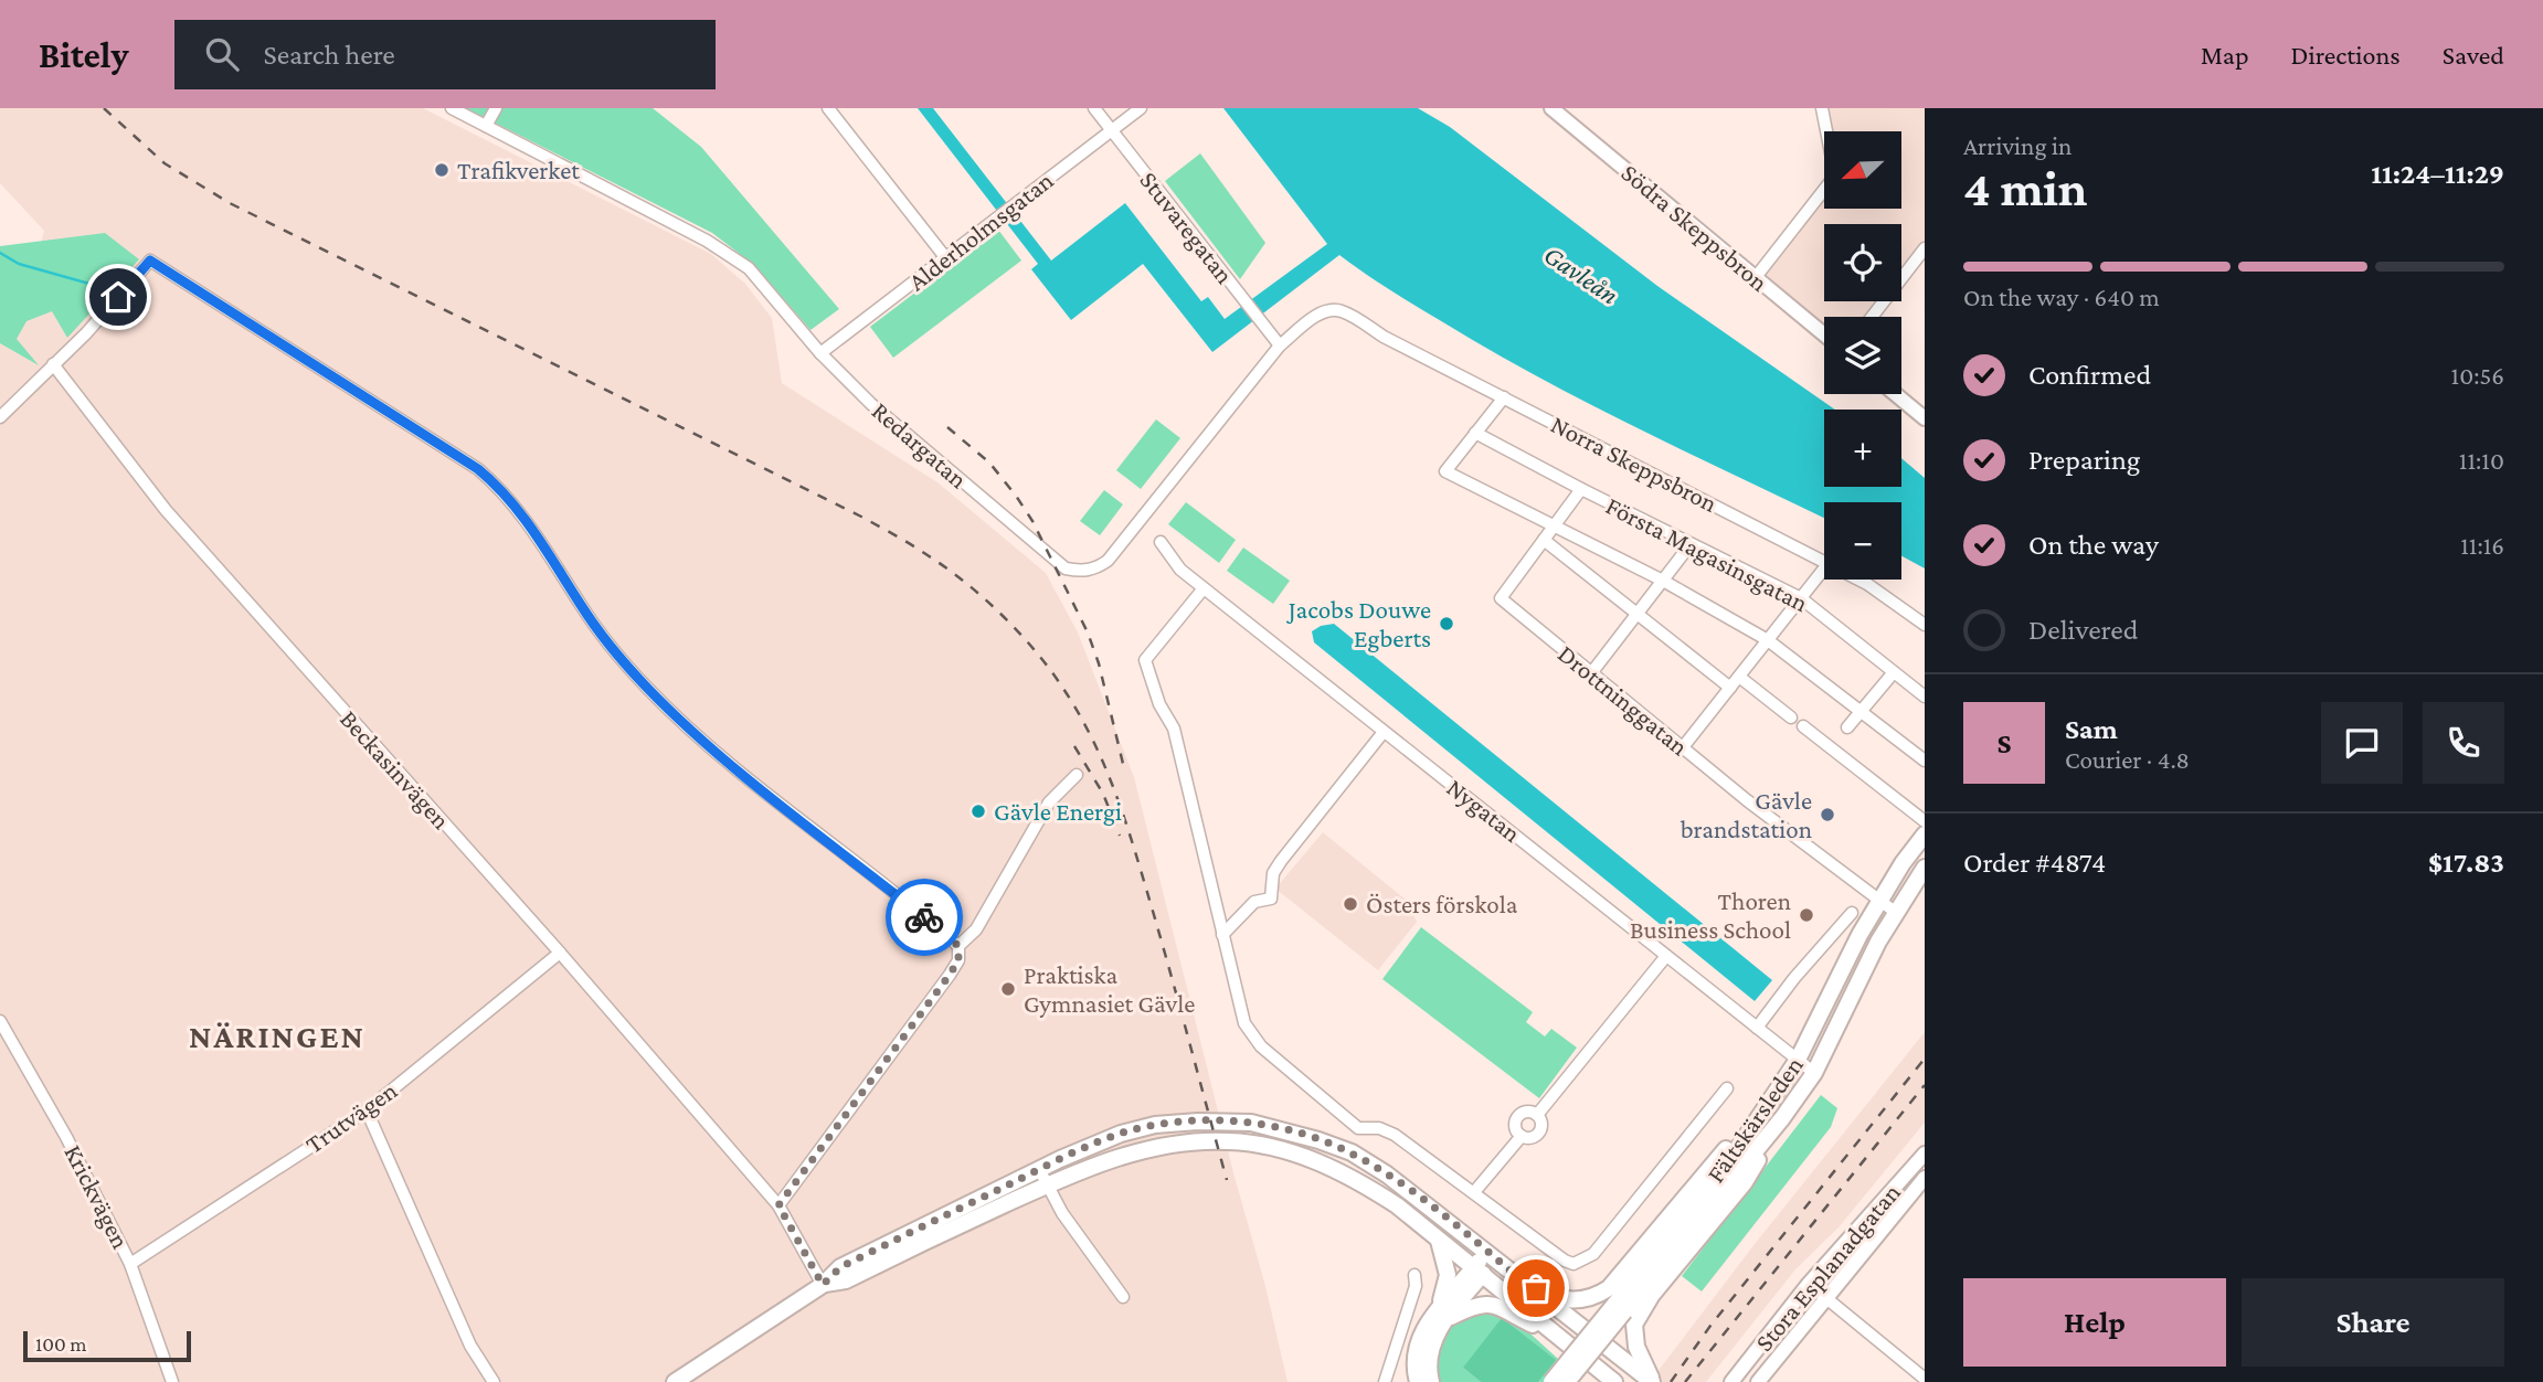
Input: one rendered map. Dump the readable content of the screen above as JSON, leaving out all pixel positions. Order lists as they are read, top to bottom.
{
  "streets": {
    "main road": ["Fältskärsleden"],
    "street": [
      "Stuvaregatan",
      "Södra Skeppsbron",
      "Alderholmsgatan",
      "Redargatan",
      "Norra Skeppsbron",
      "Första Magasinsgatan",
      "Drottninggatan",
      "Beckasinvägen",
      "Nygatan",
      "Trutvägen",
      "Krickvägen",
      "Stora Esplanadgatan"
    ]
  },
  "crossings": [
    ["Stuvaregatan", "Alderholmsgatan"],
    ["Stuvaregatan", "Redargatan"],
    ["Alderholmsgatan", "Redargatan"],
    ["Redargatan", "Norra Skeppsbron"],
    ["Drottninggatan", "Fältskärsleden"],
    ["Beckasinvägen", "Trutvägen"],
    ["Nygatan", "Fältskärsleden"],
    ["Trutvägen", "Krickvägen"]
  ],
  "districts": ["NÄRINGEN"],
  "water": ["Gavleån"],
  "places": [
    "Trafikverket",
    "Jacobs Douwe Egberts",
    "Gävle Energi",
    "Gävle brandstation",
    "Östers förskola",
    "Thoren Business School",
    "Praktiska Gymnasiet Gävle"
  ],
  "scale_bar": "100 m",
  "north": "bottom left",
  "page": {
    "header": "Bitely",
    "search": "Search here",
    "nav": ["Map", "Directions", "Saved"],
    "heading": ["4 min", "Arriving in", "11:24–11:29"],
    "panel": [
      "Sam",
      "Courier · 4.8",
      "Order #4874",
      "$17.83"
    ],
    "map_buttons": ["+", "−"],
    "bar": "On the way · 640 m",
    "list": [
      ["Confirmed", "10:56"],
      ["Preparing", "11:10"],
      ["On the way", "11:16"],
      "Delivered"
    ],
    "round": "S",
    "buttons": ["Help", "Share"],
    "scale": "100 m"
  }
}
